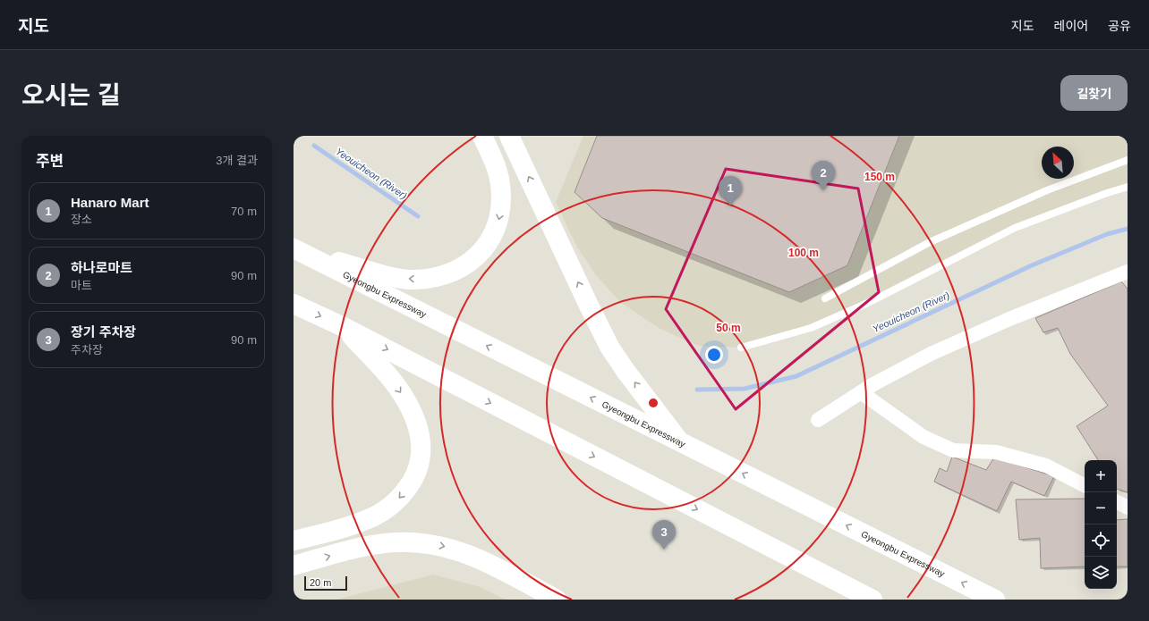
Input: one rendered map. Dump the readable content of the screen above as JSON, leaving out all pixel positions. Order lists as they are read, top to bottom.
{
  "streets": {
    "highway": ["Gyeongbu Expressway"]
  },
  "water": ["Yeouicheon (River)"],
  "scale_bar": "20 m",
  "north": "top left",
  "page": {
    "header": "지도",
    "nav": ["지도", "레이어", "공유"],
    "title": "오시는 길",
    "buttons": "길찾기",
    "heading": ["주변", "3개 결과"],
    "pins": ["2", "1", "3"],
    "list": [
      {
        "mark": "1",
        "name": "Hanaro Mart",
        "note": "장소",
        "value": "70 m"
      },
      {
        "mark": "2",
        "name": "하나로마트",
        "note": "마트",
        "value": "90 m"
      },
      {
        "mark": "3",
        "name": "장기 주차장",
        "note": "주차장",
        "value": "90 m"
      }
    ],
    "map_buttons": ["+", "−"],
    "scale": "20 m"
  },
  "rings": ["150 m", "100 m", "50 m"]
}
